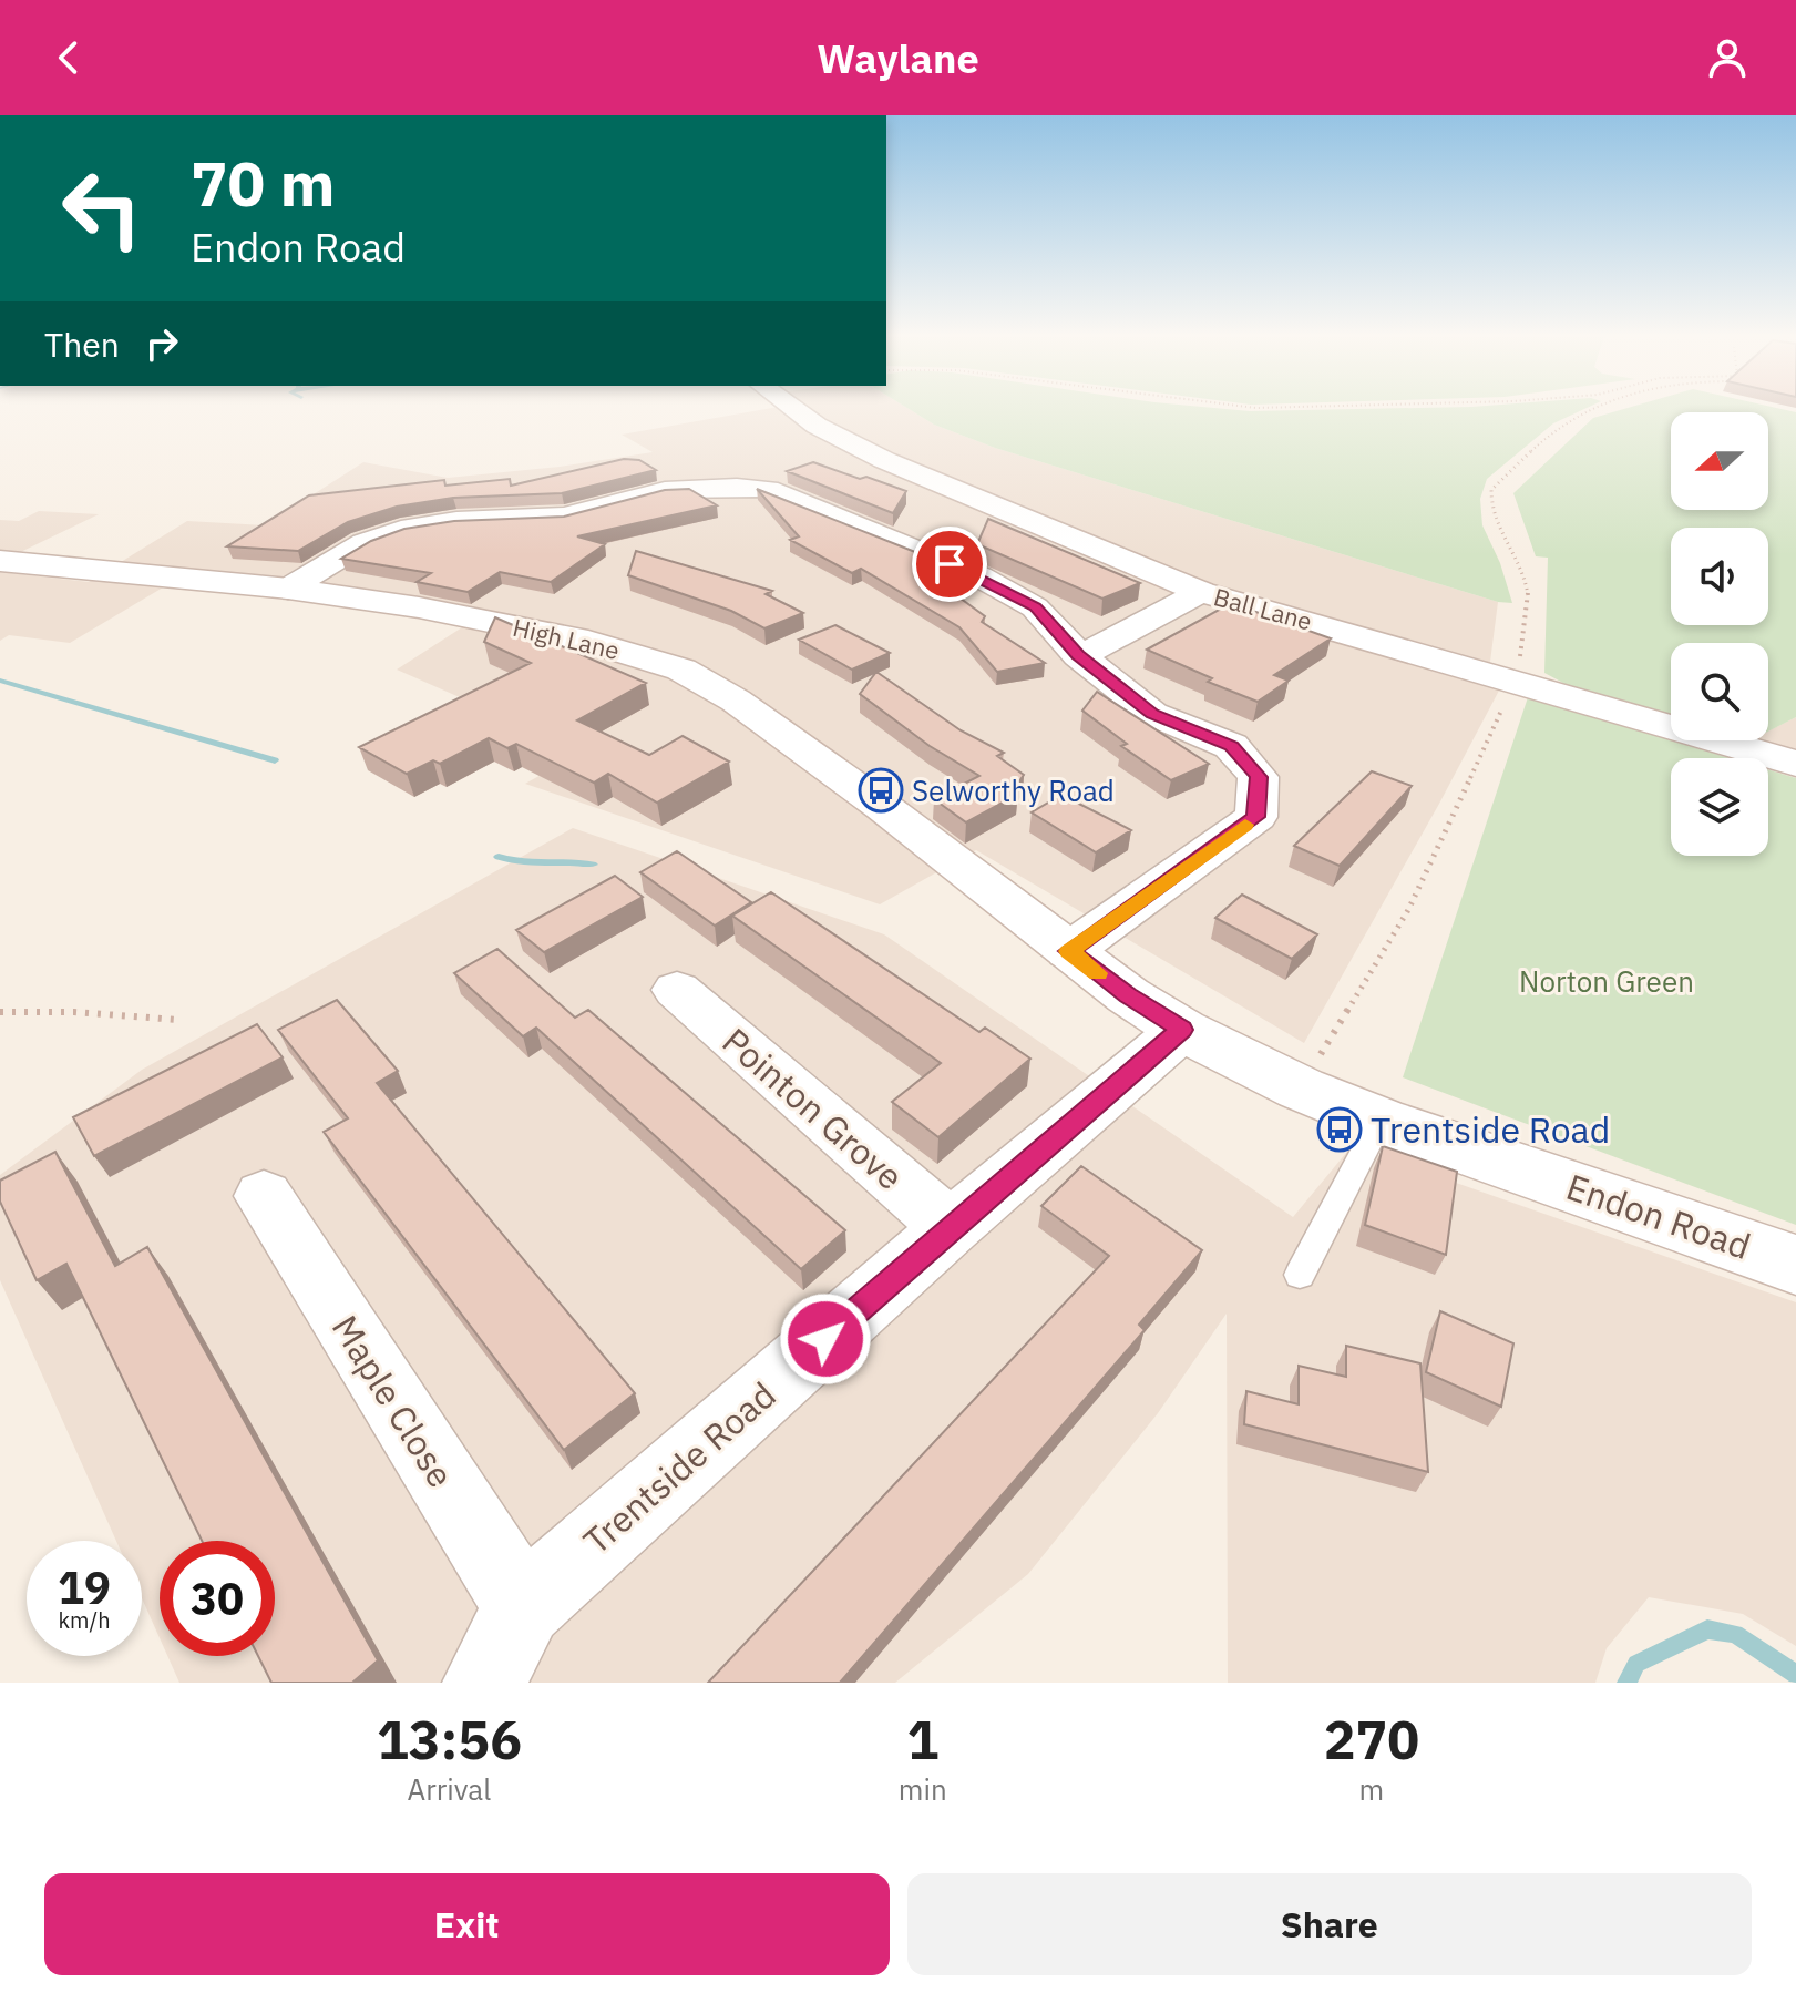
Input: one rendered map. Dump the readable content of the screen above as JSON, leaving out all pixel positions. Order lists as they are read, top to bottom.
{
  "streets": {
    "main road": ["Ball Lane", "High Lane", "Endon Road"],
    "street": ["Pointon Grove", "Maple Close", "Trentside Road"]
  },
  "crossings": [
    ["High Lane", "Endon Road"],
    ["Pointon Grove", "Trentside Road"],
    ["Endon Road", "Trentside Road"],
    ["Maple Close", "Trentside Road"]
  ],
  "parks": ["Norton Green"],
  "places": {
    "bus stop": ["Selworthy Road", "Trentside Road"]
  },
  "north": "left",
  "page": {
    "header": "Waylane",
    "turn": ["70 m", "Endon Road"],
    "then": "Then",
    "speed": "19 km/h",
    "limit": "30",
    "eta": [
      "13:56",
      "Arrival",
      "1",
      "min",
      "270",
      "m"
    ],
    "buttons": ["Exit", "Share"]
  }
}
